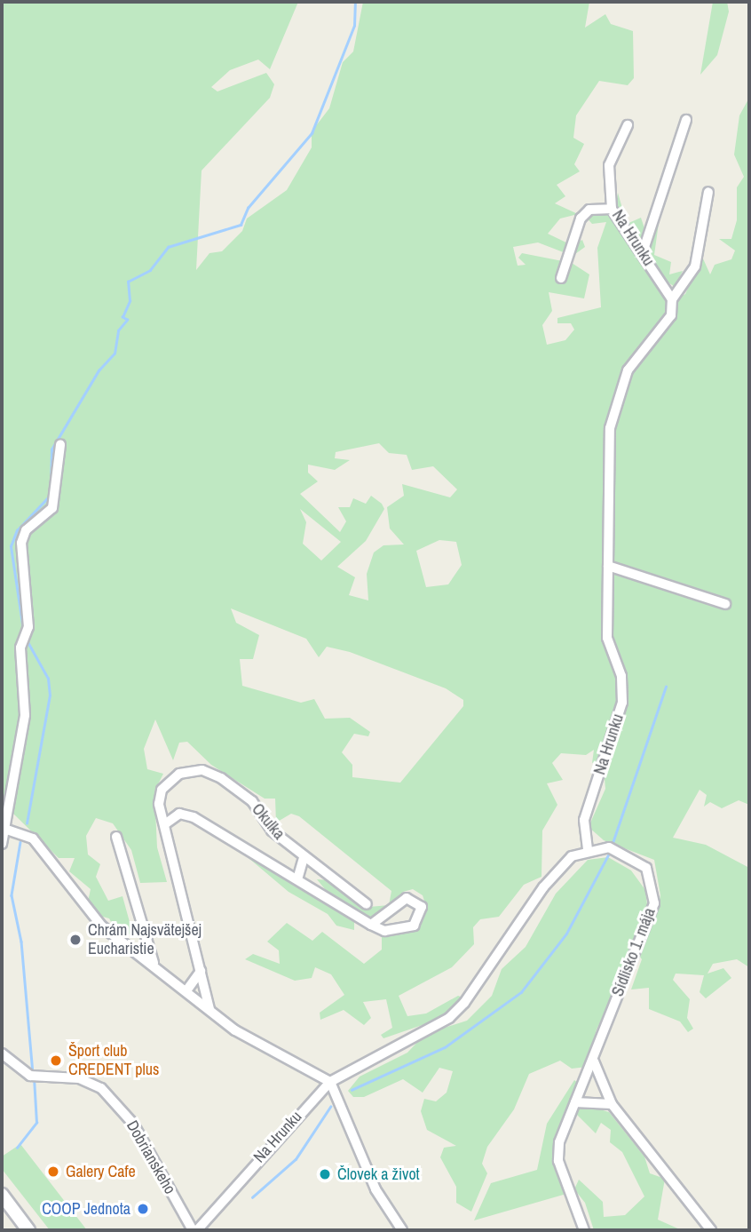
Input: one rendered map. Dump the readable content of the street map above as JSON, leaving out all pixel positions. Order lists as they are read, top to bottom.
{
  "streets": {
    "street": [
      "Na Hrunku",
      "Okulka",
      "Sídlisko 1. mája",
      "Dobrianskeho"
    ]
  },
  "crossings": [
    ["Na Hrunku", "Sídlisko 1. mája"],
    ["Na Hrunku", "Dobrianskeho"]
  ],
  "places": [
    "Chrám Najsvätejšej Eucharistie",
    "Šport club CREDENT plus",
    "Galery Cafe",
    "Človek a život",
    "COOP Jednota"
  ]
}
